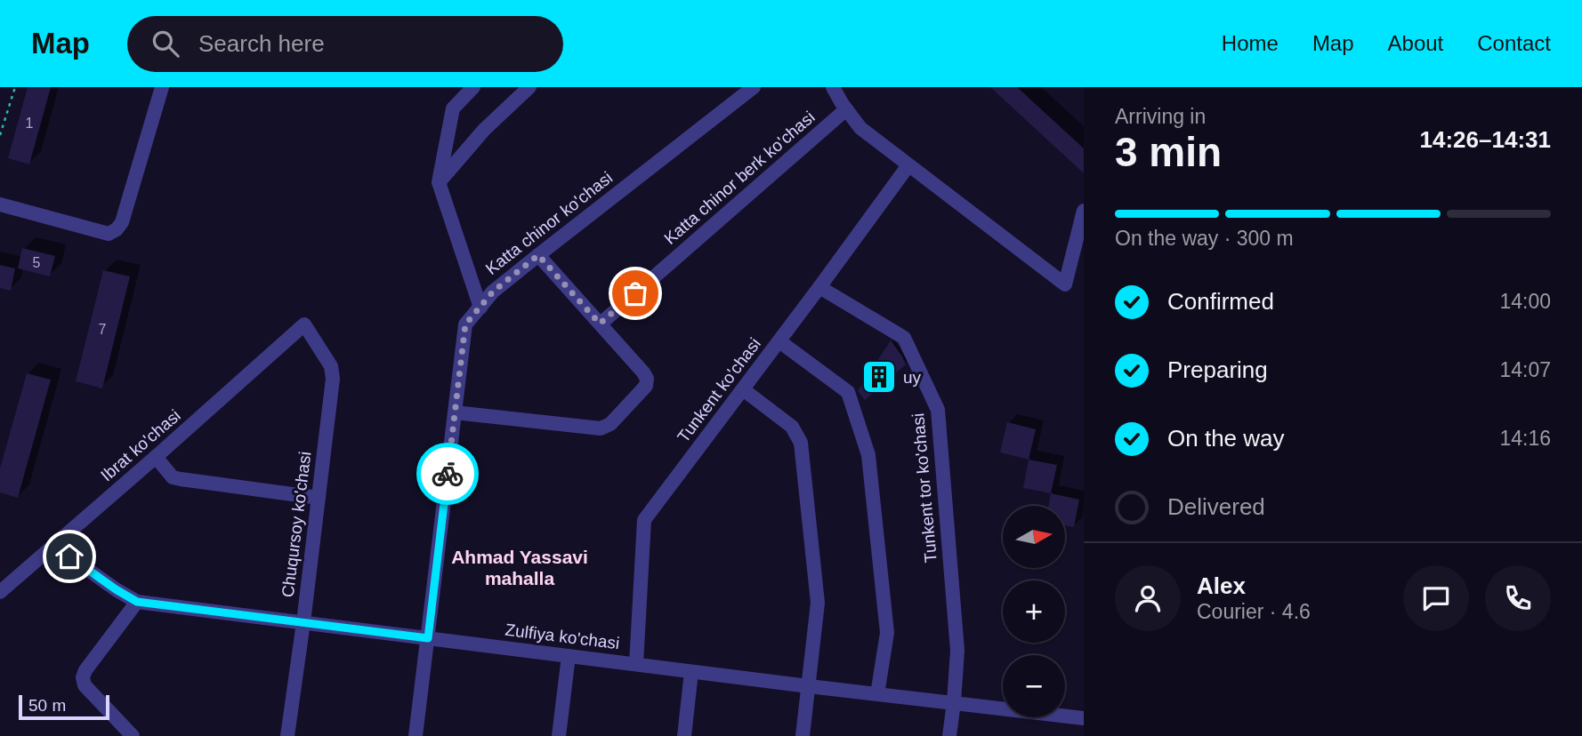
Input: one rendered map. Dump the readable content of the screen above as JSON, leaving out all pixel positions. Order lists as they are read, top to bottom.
{
  "streets": {
    "street": [
      "Katta chinor berk ko'chasi",
      "Katta chinor ko'chasi",
      "Tunkent ko'chasi",
      "Ibrat ko'chasi",
      "Tunkent tor ko'chasi",
      "Chuqursoy ko'chasi",
      "Zulfiya ko'chasi"
    ]
  },
  "crossings": [
    ["Katta chinor ko'chasi", "Zulfiya ko'chasi"],
    ["Tunkent ko'chasi", "Tunkent tor ko'chasi"],
    ["Tunkent ko'chasi", "Zulfiya ko'chasi"],
    ["Ibrat ko'chasi", "Chuqursoy ko'chasi"],
    ["Ibrat ko'chasi", "Zulfiya ko'chasi"],
    ["Tunkent tor ko'chasi", "Zulfiya ko'chasi"],
    ["Chuqursoy ko'chasi", "Zulfiya ko'chasi"]
  ],
  "districts": ["Ahmad Yassavi mahalla"],
  "places": {
    "building": ["uy"]
  },
  "house_numbers": ["1", "5", "7"],
  "scale_bar": "50 m",
  "north": "right",
  "page": {
    "header": "Map",
    "search": "Search here",
    "nav": [
      "Home",
      "Map",
      "About",
      "Contact"
    ],
    "heading": ["3 min", "Arriving in", "14:26–14:31"],
    "panel": ["Alex", "Courier · 4.6"],
    "bar": "On the way · 300 m",
    "list": [
      ["Confirmed", "14:00"],
      ["Preparing", "14:07"],
      ["On the way", "14:16"],
      "Delivered"
    ],
    "map_buttons": ["+", "−"],
    "scale": "50 m"
  }
}
